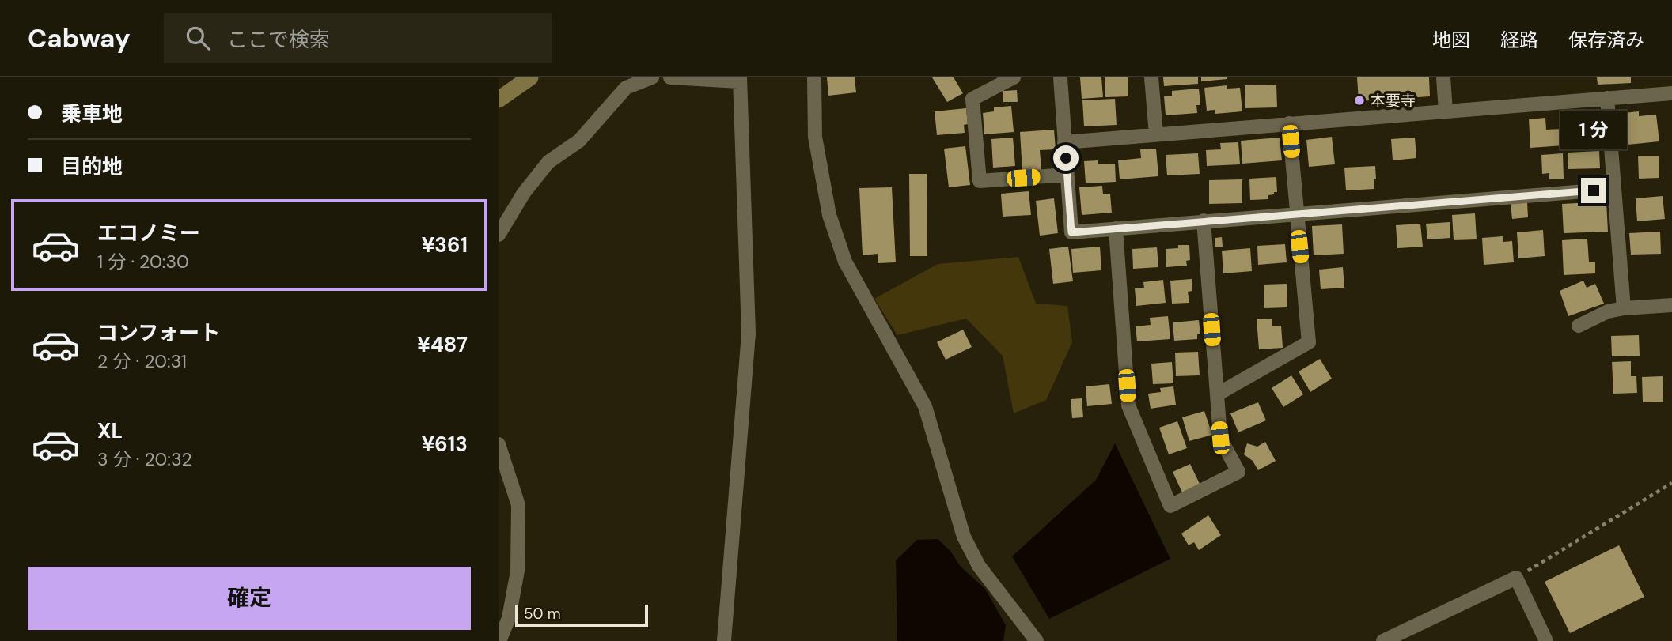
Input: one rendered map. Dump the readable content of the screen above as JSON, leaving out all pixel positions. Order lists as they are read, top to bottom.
{
  "places": ["本要寺"],
  "scale_bar": "50 m",
  "page": {
    "header": "Cabway",
    "search": "ここで検索",
    "nav": ["地図", "経路", "保存済み"],
    "banner": ["乗車地", "目的地"],
    "bubble": "1 分",
    "list": [
      {
        "name": "エコノミー",
        "note": "1 分 · 20:30",
        "value": "¥361"
      },
      {
        "name": "コンフォート",
        "note": "2 分 · 20:31",
        "value": "¥487"
      },
      {
        "name": "XL",
        "note": "3 分 · 20:32",
        "value": "¥613"
      }
    ],
    "buttons": "確定",
    "scale": "50 m"
  }
}
